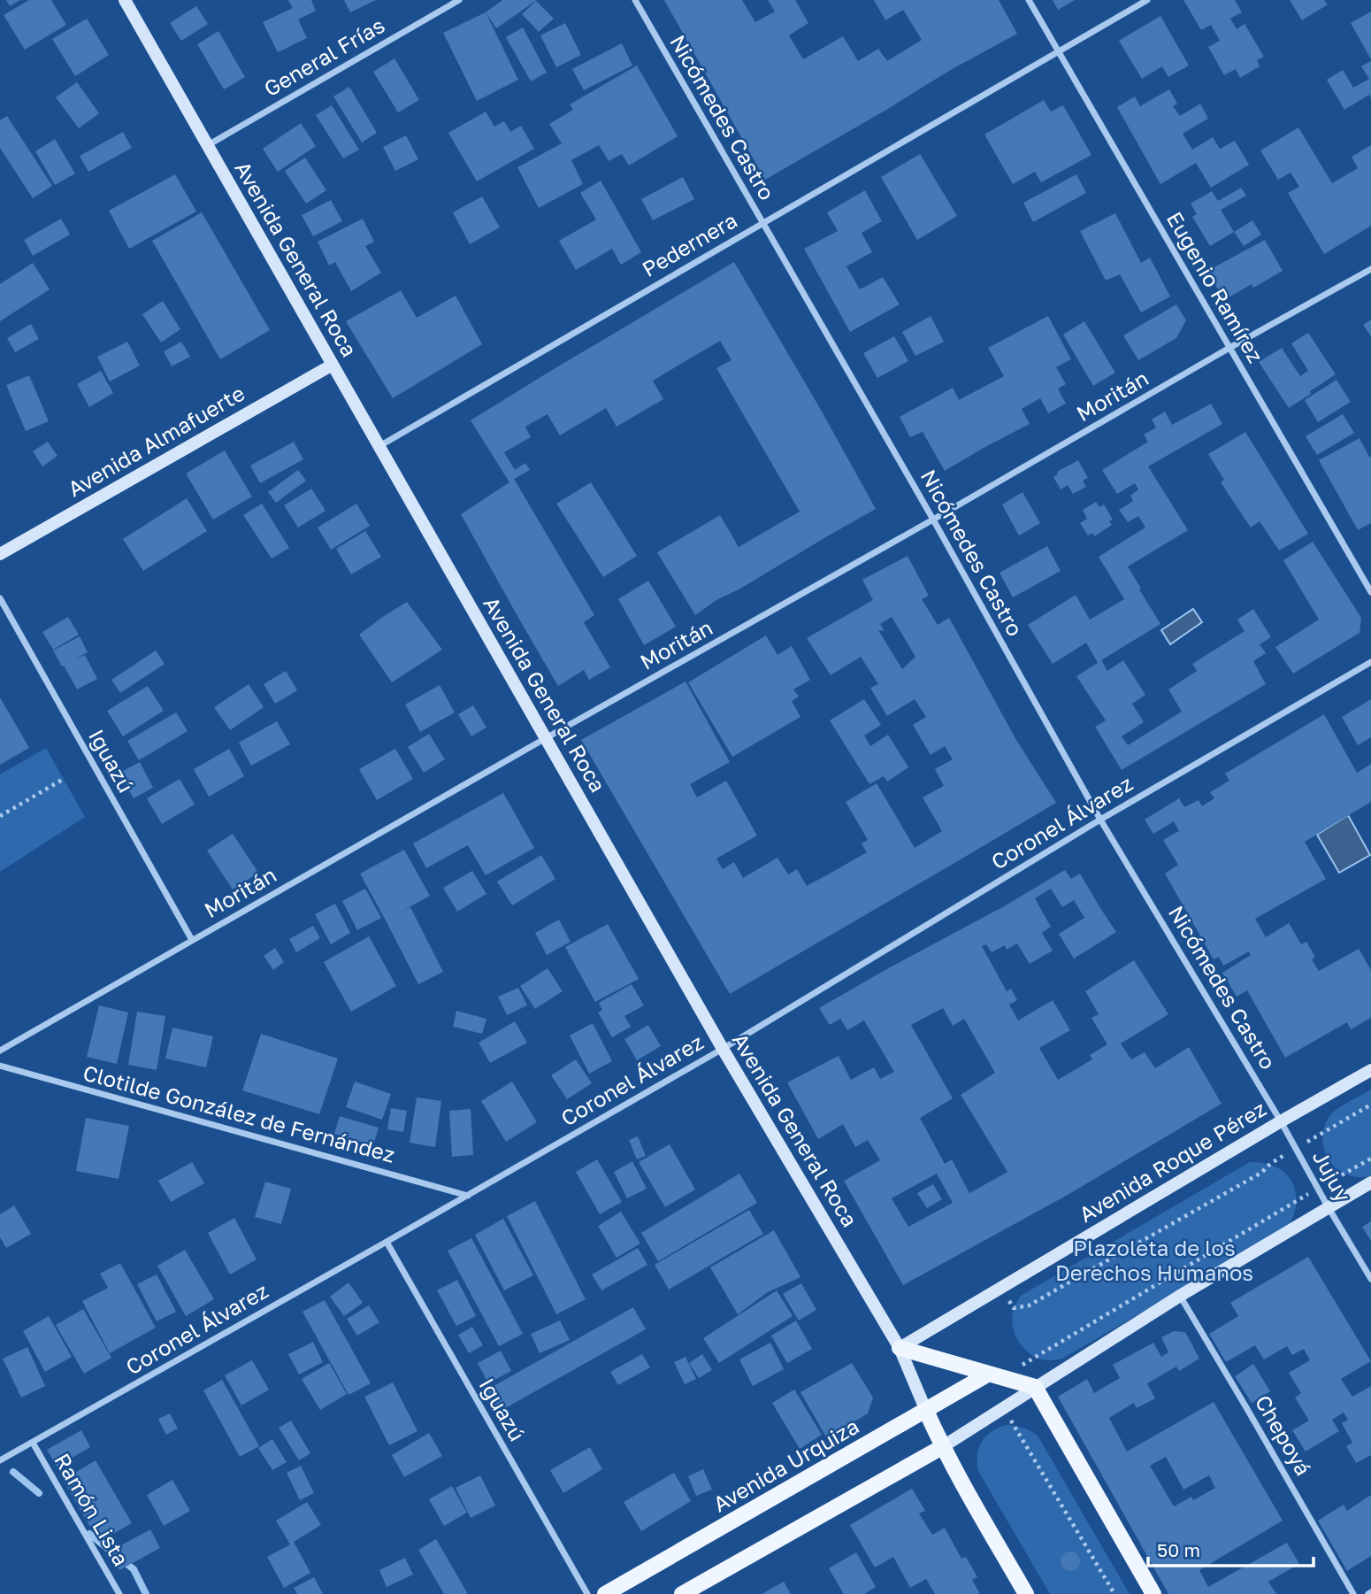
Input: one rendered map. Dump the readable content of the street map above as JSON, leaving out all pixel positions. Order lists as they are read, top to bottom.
{
  "streets": {
    "main road": [
      "Avenida General Roca",
      "Avenida Almafuerte",
      "Avenida Roque Pérez",
      "Avenida Urquiza"
    ],
    "street": [
      "General Frías",
      "Nicómedes Castro",
      "Pedernera",
      "Eugenio Ramírez",
      "Moritán",
      "Iguazú",
      "Coronel Álvarez",
      "Clotilde González de Fernández",
      "Jujuy",
      "Chepoyá",
      "Ramón Lista"
    ]
  },
  "crossings": [
    ["General Frías", "Avenida General Roca"],
    ["Nicómedes Castro", "Pedernera"],
    ["Nicómedes Castro", "Moritán"],
    ["Nicómedes Castro", "Coronel Álvarez"],
    ["Nicómedes Castro", "Avenida Roque Pérez"],
    ["Nicómedes Castro", "Jujuy"],
    ["Pedernera", "Avenida General Roca"],
    ["Pedernera", "Eugenio Ramírez"],
    ["Avenida General Roca", "Moritán"],
    ["Avenida General Roca", "Avenida Almafuerte"],
    ["Avenida General Roca", "Coronel Álvarez"],
    ["Avenida General Roca", "Avenida Roque Pérez"],
    ["Avenida General Roca", "Avenida Urquiza"],
    ["Eugenio Ramírez", "Moritán"],
    ["Moritán", "Iguazú"],
    ["Iguazú", "Coronel Álvarez"],
    ["Coronel Álvarez", "Clotilde González de Fernández"],
    ["Coronel Álvarez", "Ramón Lista"],
    ["Avenida Roque Pérez", "Jujuy"]
  ],
  "parks": ["Plazoleta de los Derechos Humanos"],
  "scale_bar": "50 m"
}
